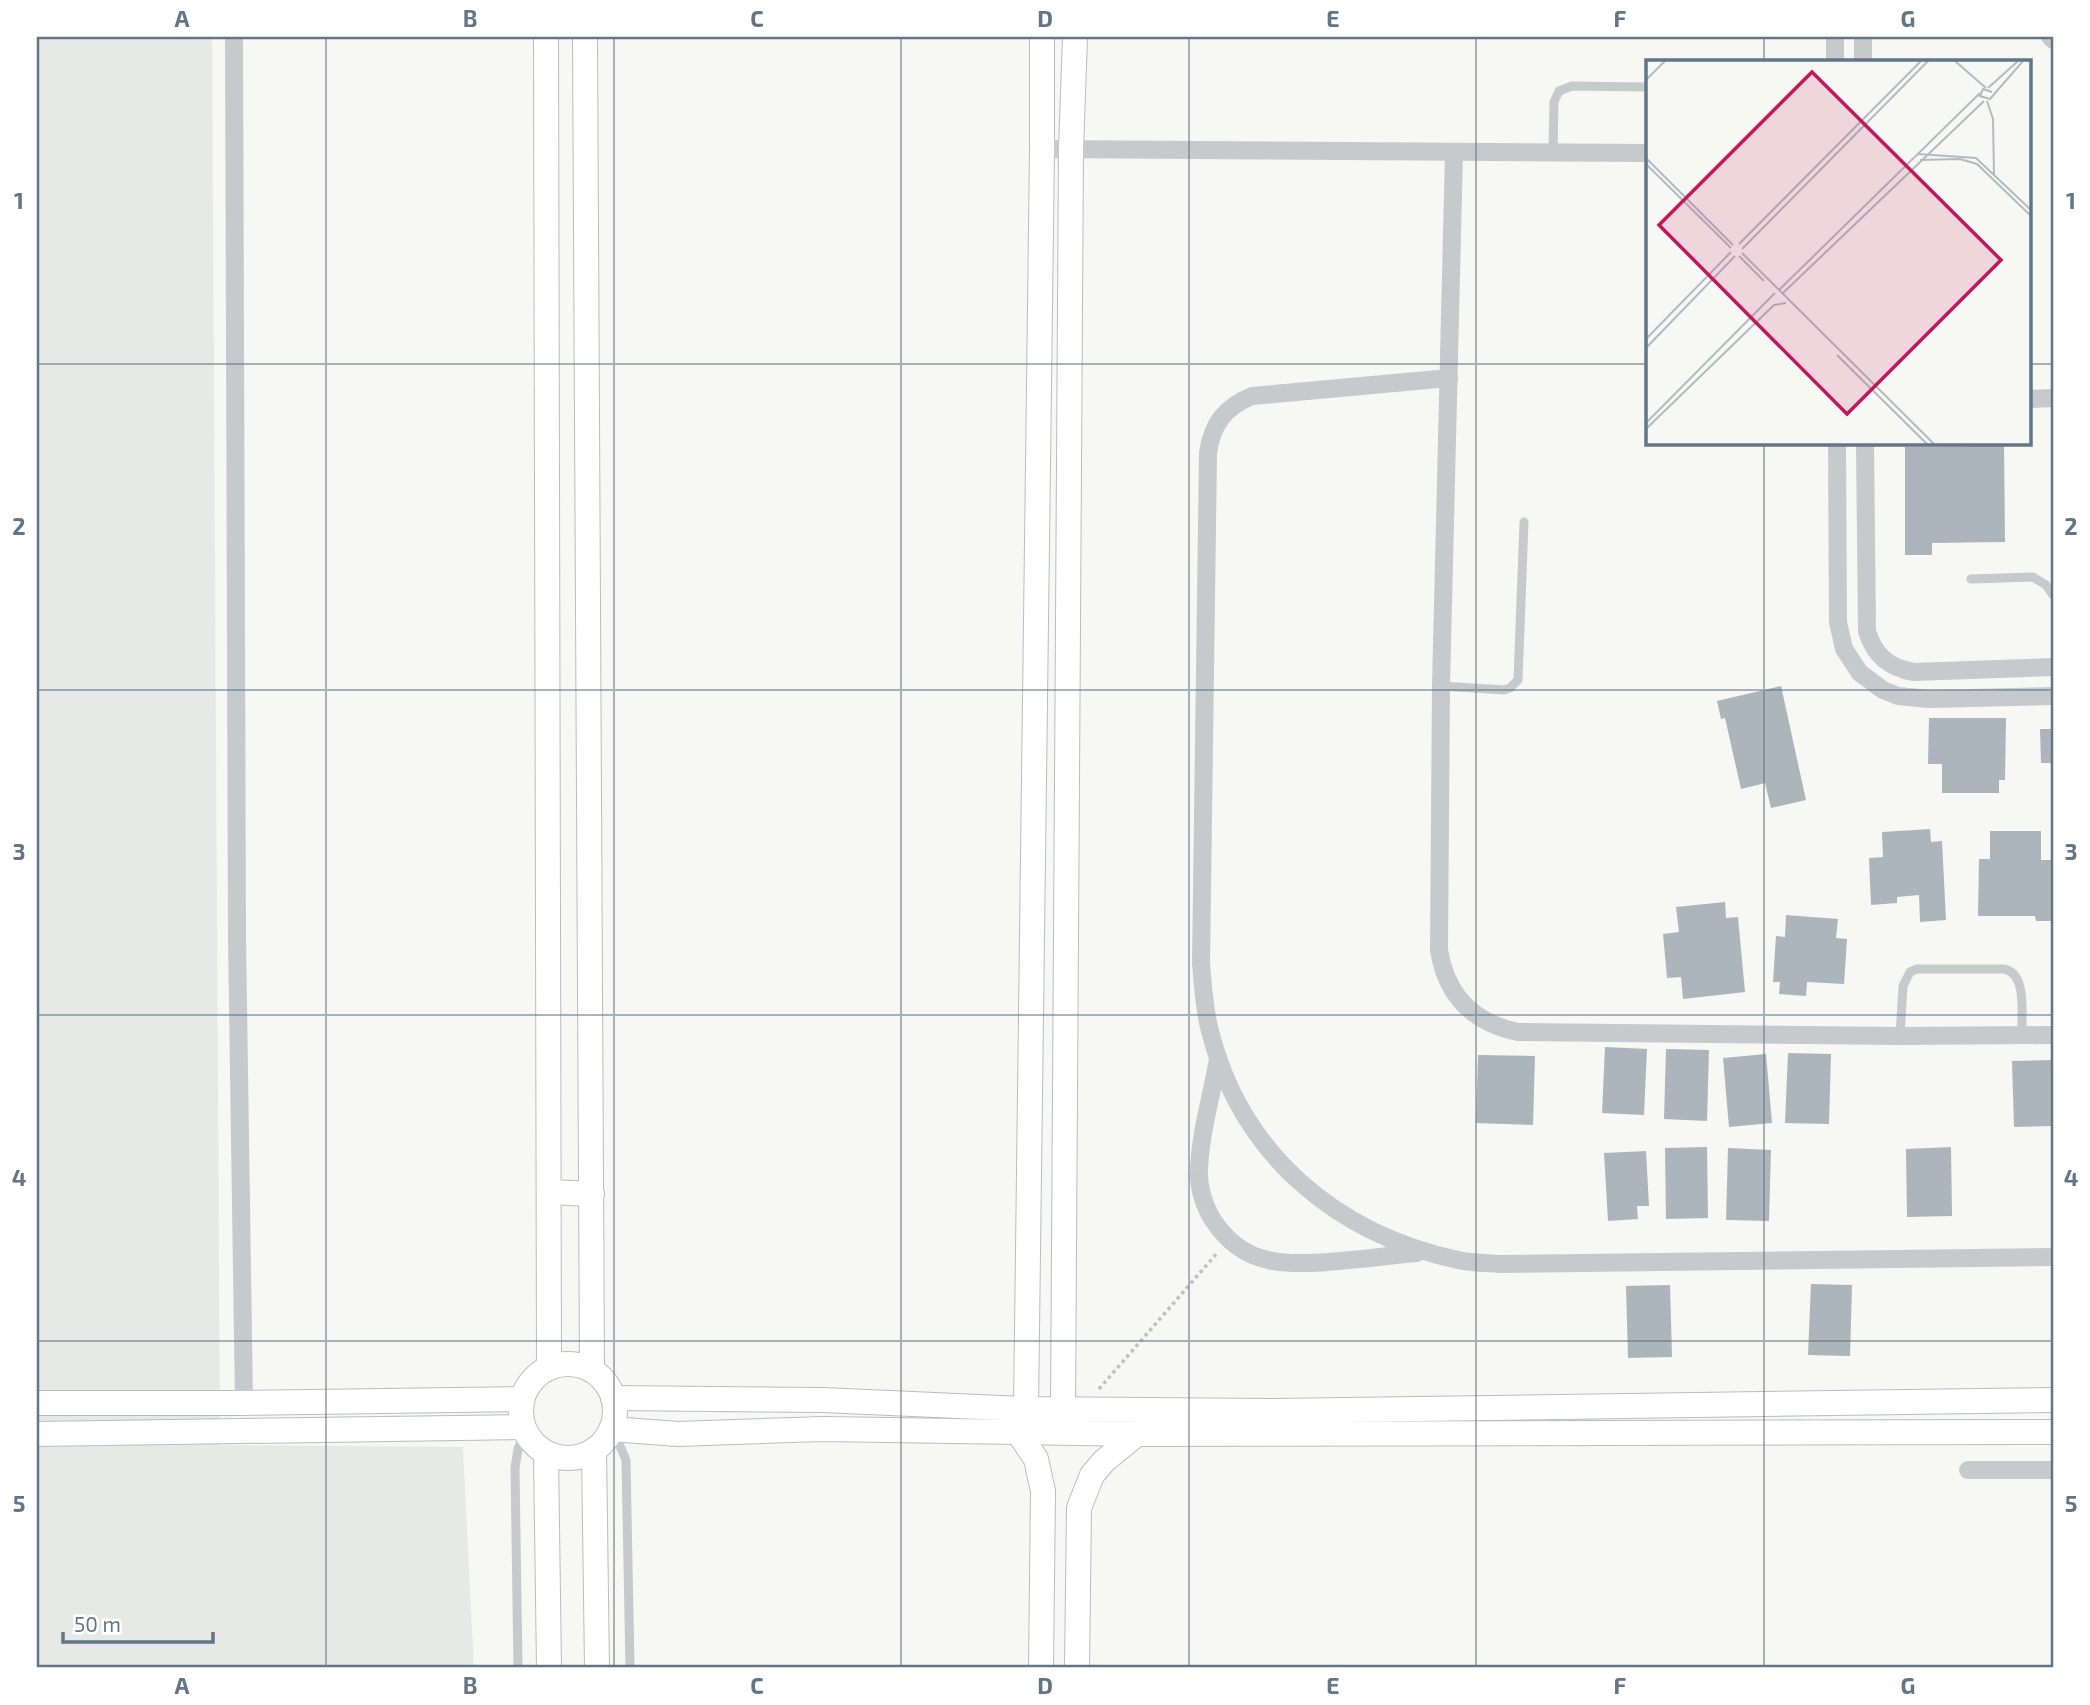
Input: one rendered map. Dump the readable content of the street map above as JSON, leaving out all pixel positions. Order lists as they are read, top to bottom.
{
  "scale_bar": "50 m",
  "grid": {
    "columns": [
      "A",
      "B",
      "C",
      "D",
      "E",
      "F",
      "G"
    ],
    "rows": [
      "1",
      "2",
      "3",
      "4",
      "5"
    ]
  }
}
